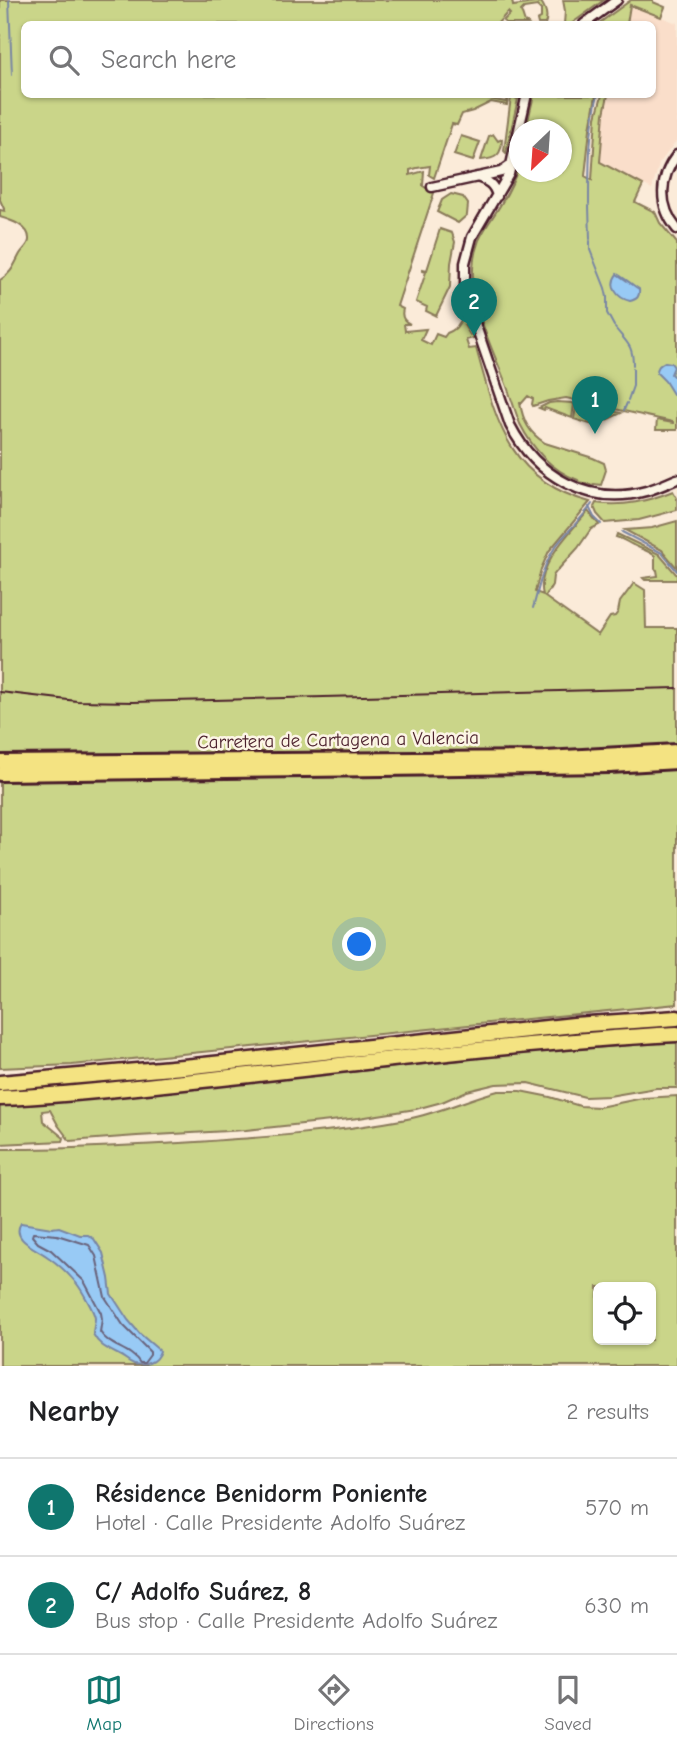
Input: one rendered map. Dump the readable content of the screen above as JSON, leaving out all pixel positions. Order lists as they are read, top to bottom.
{
  "streets": {
    "highway": ["Carretera de Cartagena a Valencia"]
  },
  "north": "bottom left",
  "page": {
    "search": "Search here",
    "pins": ["2", "1"],
    "heading": ["Nearby", "2 results"],
    "list": [
      {
        "mark": "1",
        "name": "Résidence Benidorm Poniente",
        "note": "Hotel · Calle Presidente Adolfo Suárez",
        "value": "570 m"
      },
      {
        "mark": "2",
        "name": "C/ Adolfo Suárez, 8",
        "note": "Bus stop · Calle Presidente Adolfo Suárez",
        "value": "630 m"
      }
    ],
    "nav": ["Map", "Directions", "Saved"]
  }
}
